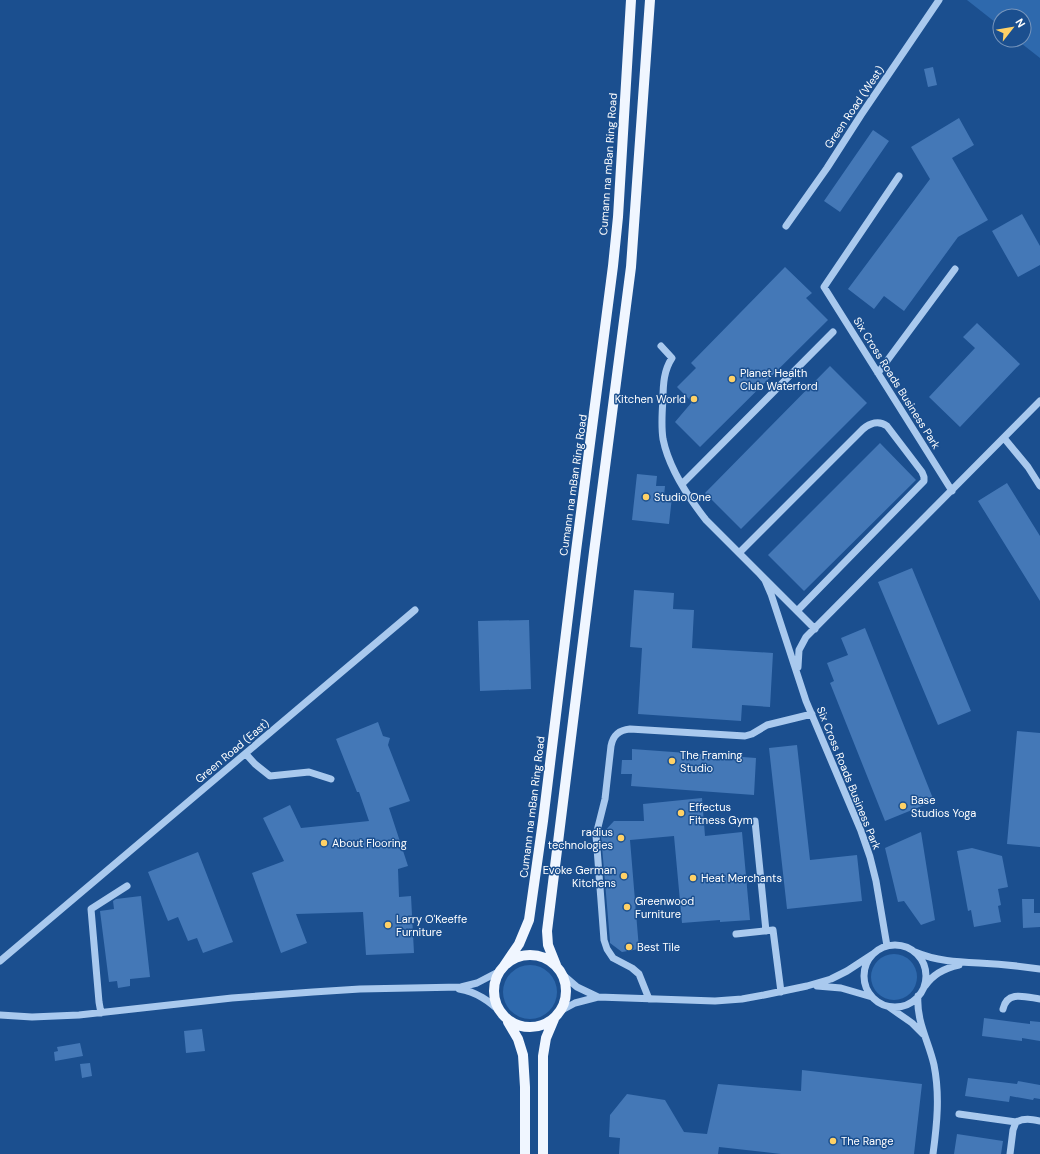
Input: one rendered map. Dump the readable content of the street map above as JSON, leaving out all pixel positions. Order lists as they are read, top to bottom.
{
  "streets": {
    "main road": ["Cumann na mBan Ring Road"],
    "street": ["Green Road (West)", "Six Cross Roads Business Park", "Green Road (East)"]
  },
  "places": [
    "Planet Health Club Waterford",
    "Kitchen World",
    "Studio One",
    "The Framing Studio",
    "Base Studios Yoga",
    "Effectus Fitness Gym",
    "radius technologies",
    "About Flooring",
    "Evoke German Kitchens",
    "Heat Merchants",
    "Greenwood Furniture",
    "Larry O'Keeffe Furniture",
    "Best Tile",
    "The Range"
  ],
  "north": "top right"
}
